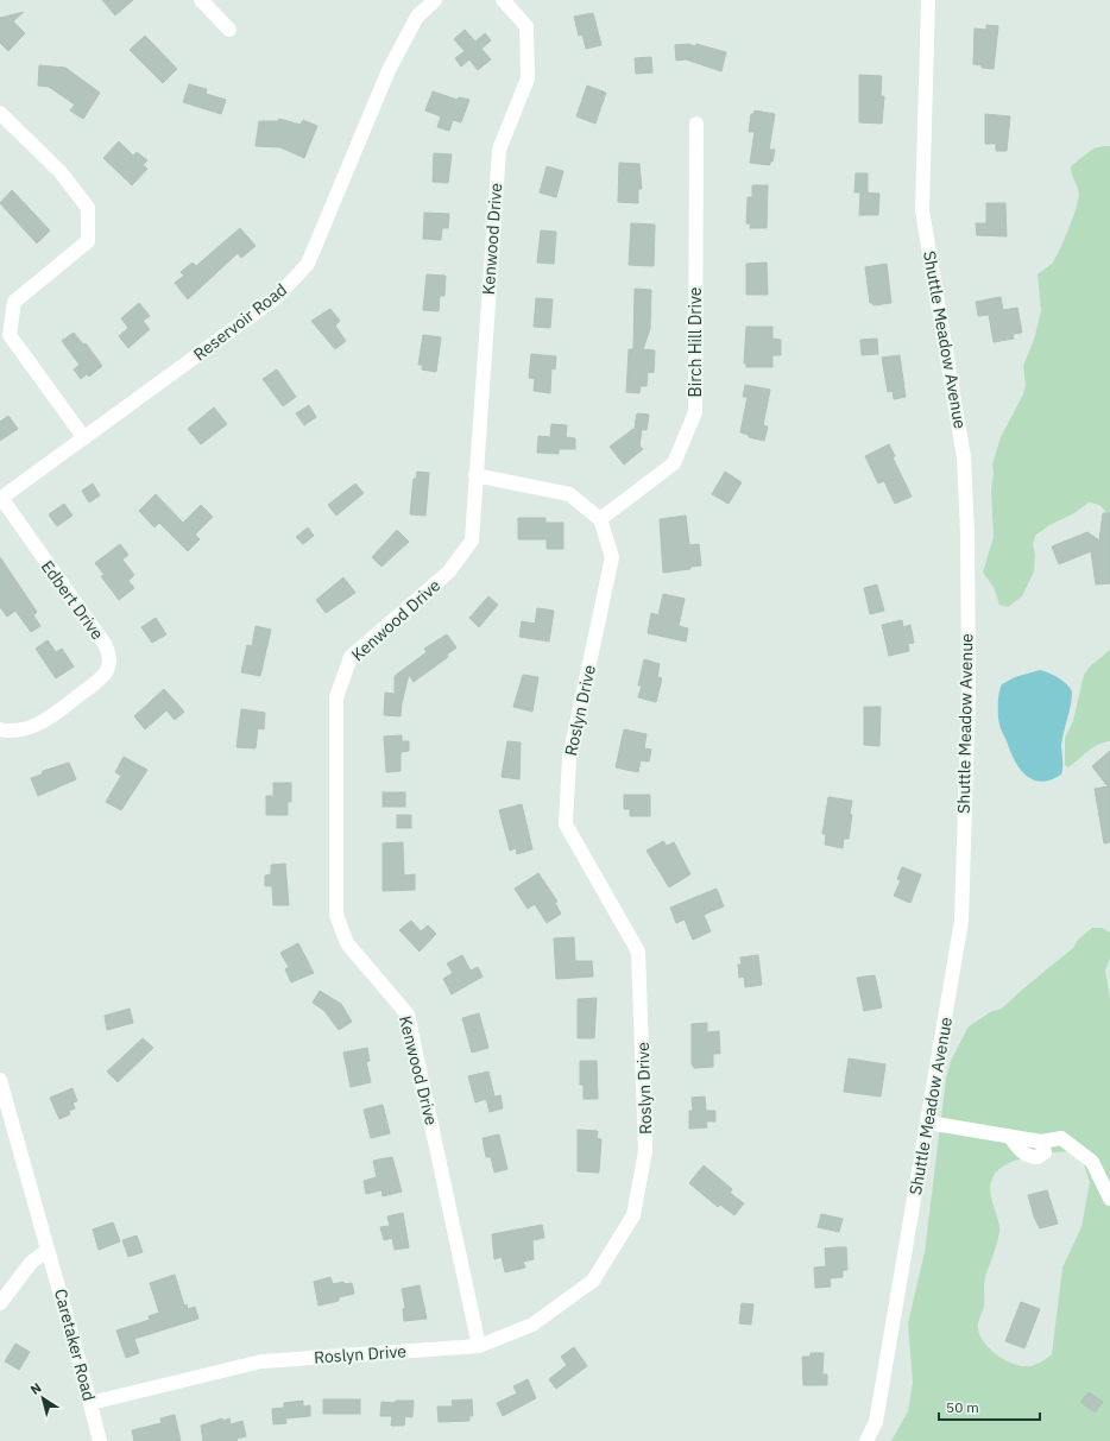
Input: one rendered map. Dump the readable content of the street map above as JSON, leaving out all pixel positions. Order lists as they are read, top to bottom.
{
  "streets": {
    "street": [
      "Kenwood Drive",
      "Reservoir Road",
      "Shuttle Meadow Avenue",
      "Birch Hill Drive",
      "Edbert Drive",
      "Roslyn Drive",
      "Caretaker Road"
    ]
  },
  "crossings": [
    ["Kenwood Drive", "Roslyn Drive"],
    ["Reservoir Road", "Edbert Drive"],
    ["Birch Hill Drive", "Roslyn Drive"],
    ["Roslyn Drive", "Caretaker Road"]
  ],
  "scale_bar": "50 m",
  "north": "top left"
}
